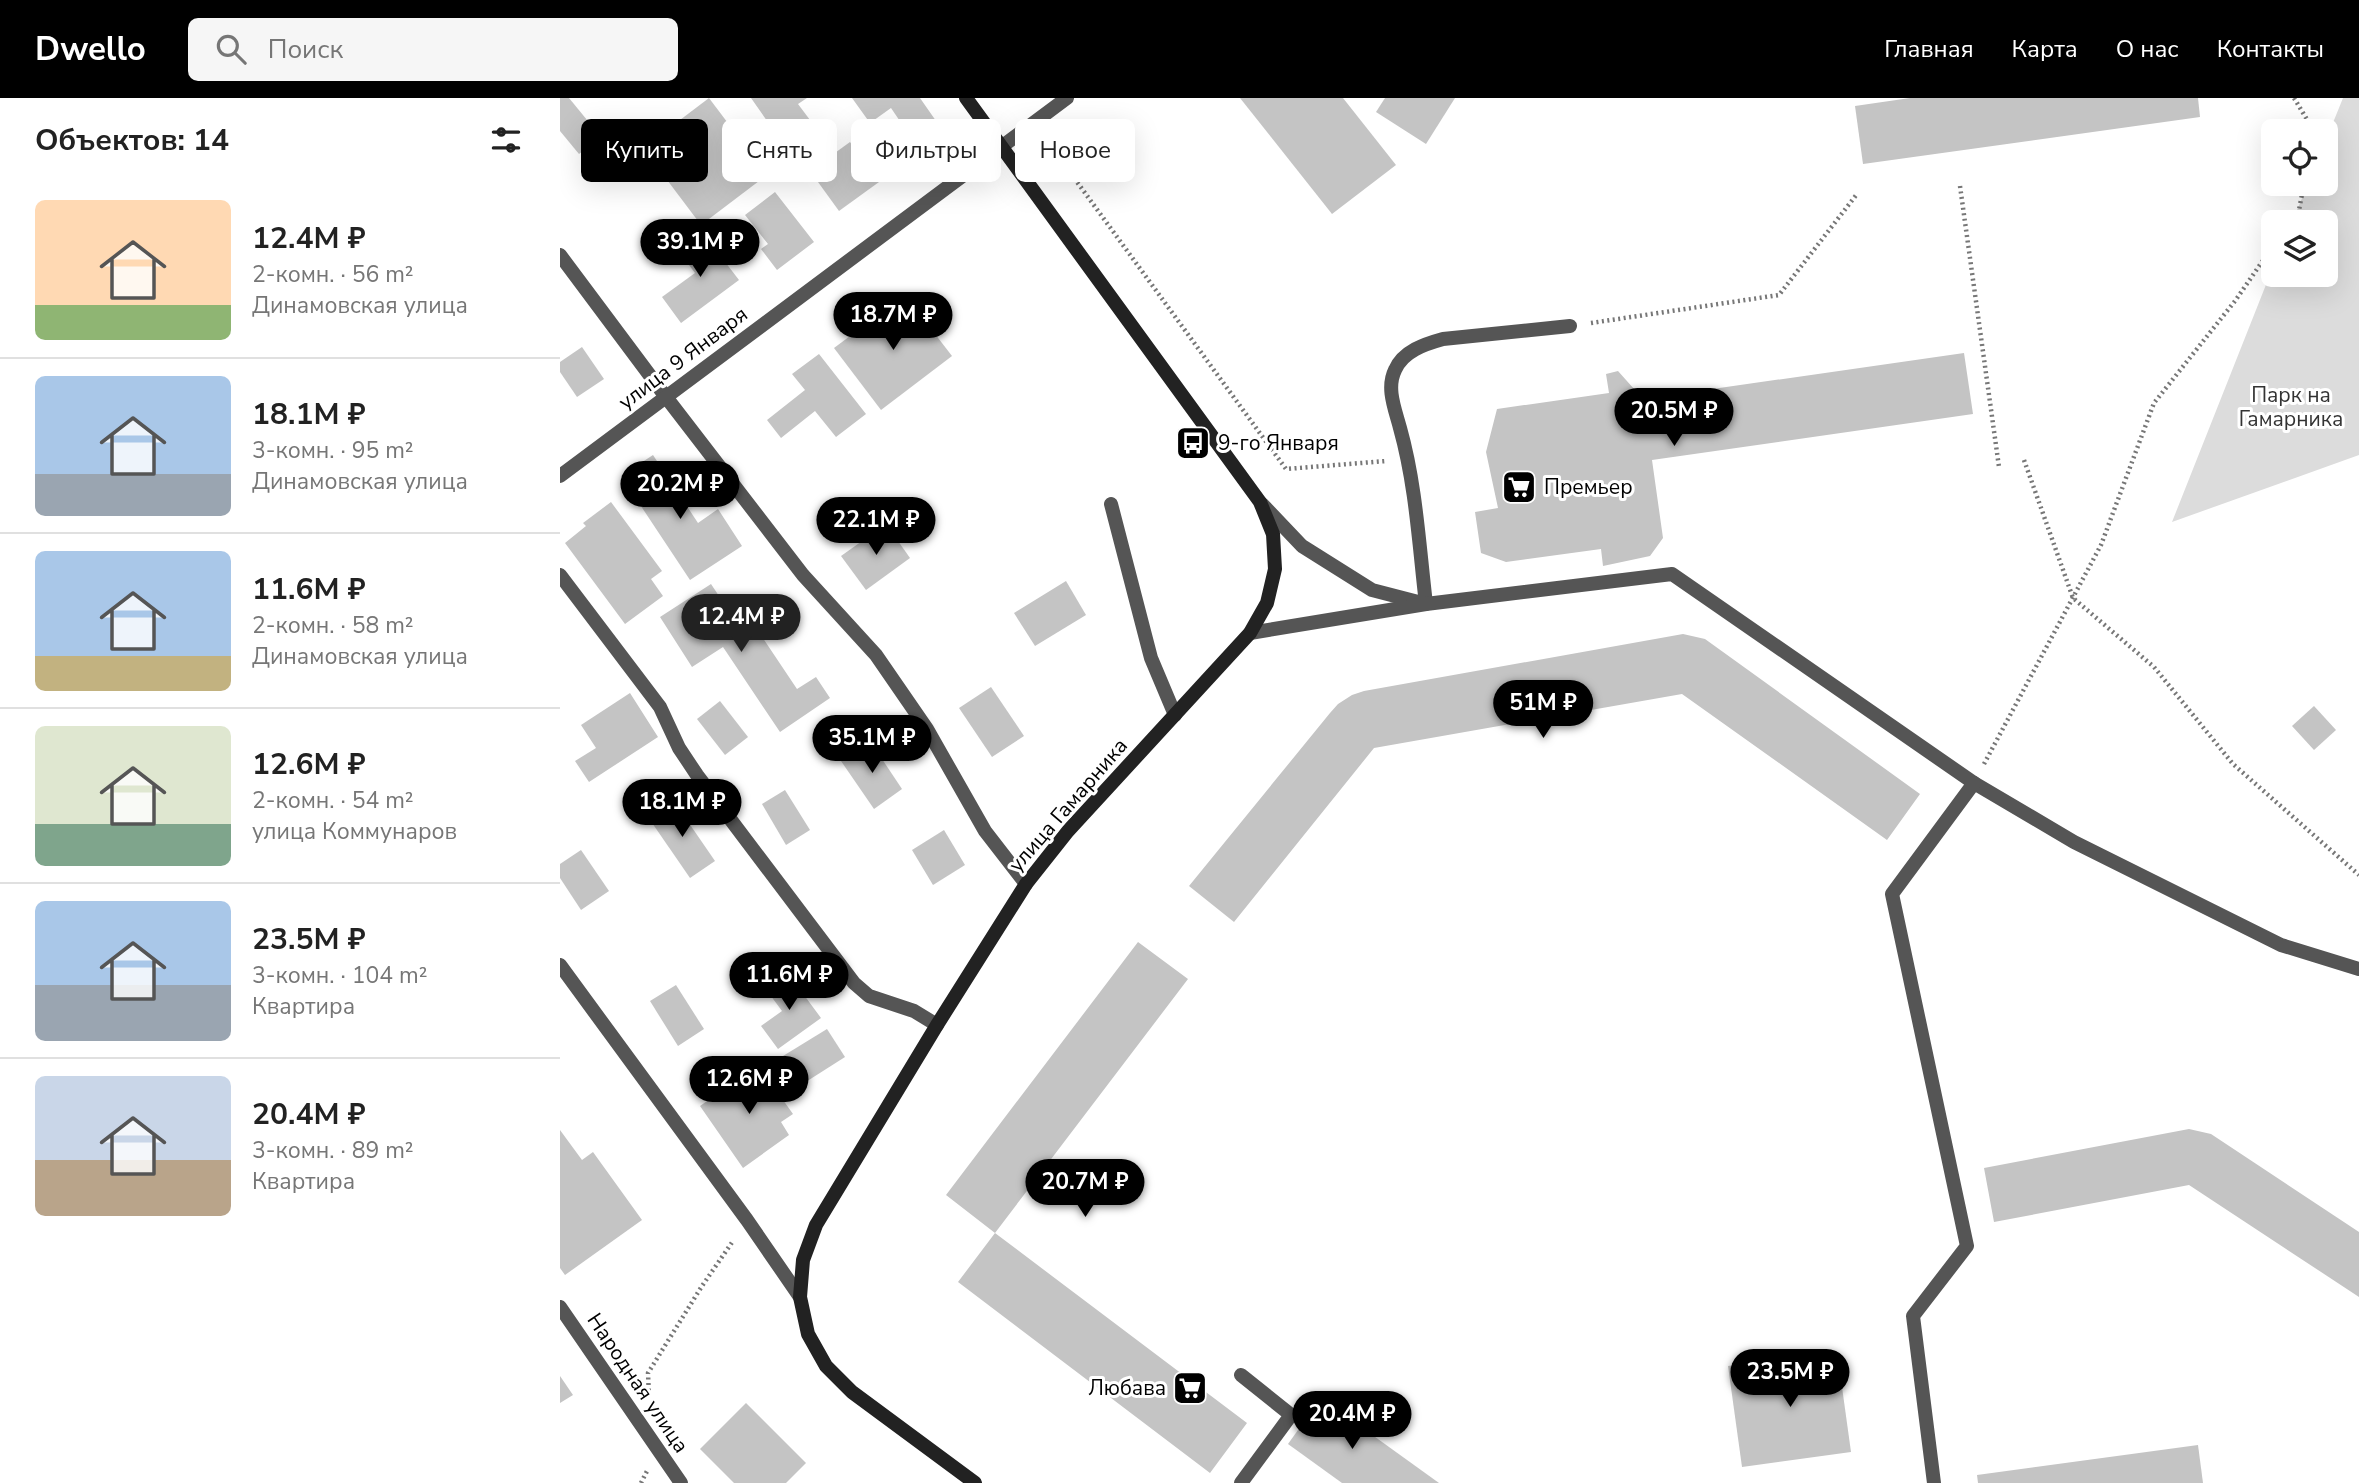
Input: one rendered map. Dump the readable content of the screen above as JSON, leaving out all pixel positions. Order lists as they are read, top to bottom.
{
  "streets": {
    "street": ["улица 9 Января", "улица Гамарника", "Народная улица"]
  },
  "crossings": [
    ["улица 9 Января", "улица Гамарника"]
  ],
  "parks": ["Парк на Гамарника"],
  "places": {
    "bus stop": ["9-го Января"],
    "supermarket": ["Премьер", "Любава"]
  },
  "page": {
    "header": "Dwello",
    "search": "Поиск",
    "nav": [
      "Главная",
      "Карта",
      "О нас",
      "Контакты"
    ],
    "heading": "Объектов: 14",
    "chip": [
      "Купить",
      "Снять",
      "Фильтры",
      "Новое"
    ],
    "list": [
      {
        "name": "12.4M ₽",
        "note": "2-комн. · 56 m² · Динамовская улица"
      },
      {
        "name": "18.1M ₽",
        "note": "3-комн. · 95 m² · Динамовская улица"
      },
      {
        "name": "11.6M ₽",
        "note": "2-комн. · 58 m² · Динамовская улица"
      },
      {
        "name": "12.6M ₽",
        "note": "2-комн. · 54 m² · улица Коммунаров"
      },
      {
        "name": "23.5M ₽",
        "note": "3-комн. · 104 m² · Квартира"
      },
      {
        "name": "20.4M ₽",
        "note": "3-комн. · 89 m² · Квартира"
      }
    ],
    "price": [
      "39.1M ₽",
      "18.7M ₽",
      "20.5M ₽",
      "20.2M ₽",
      "22.1M ₽",
      "12.4M ₽",
      "51M ₽",
      "35.1M ₽",
      "18.1M ₽",
      "11.6M ₽",
      "12.6M ₽",
      "20.7M ₽",
      "23.5M ₽",
      "20.4M ₽"
    ]
  }
}
